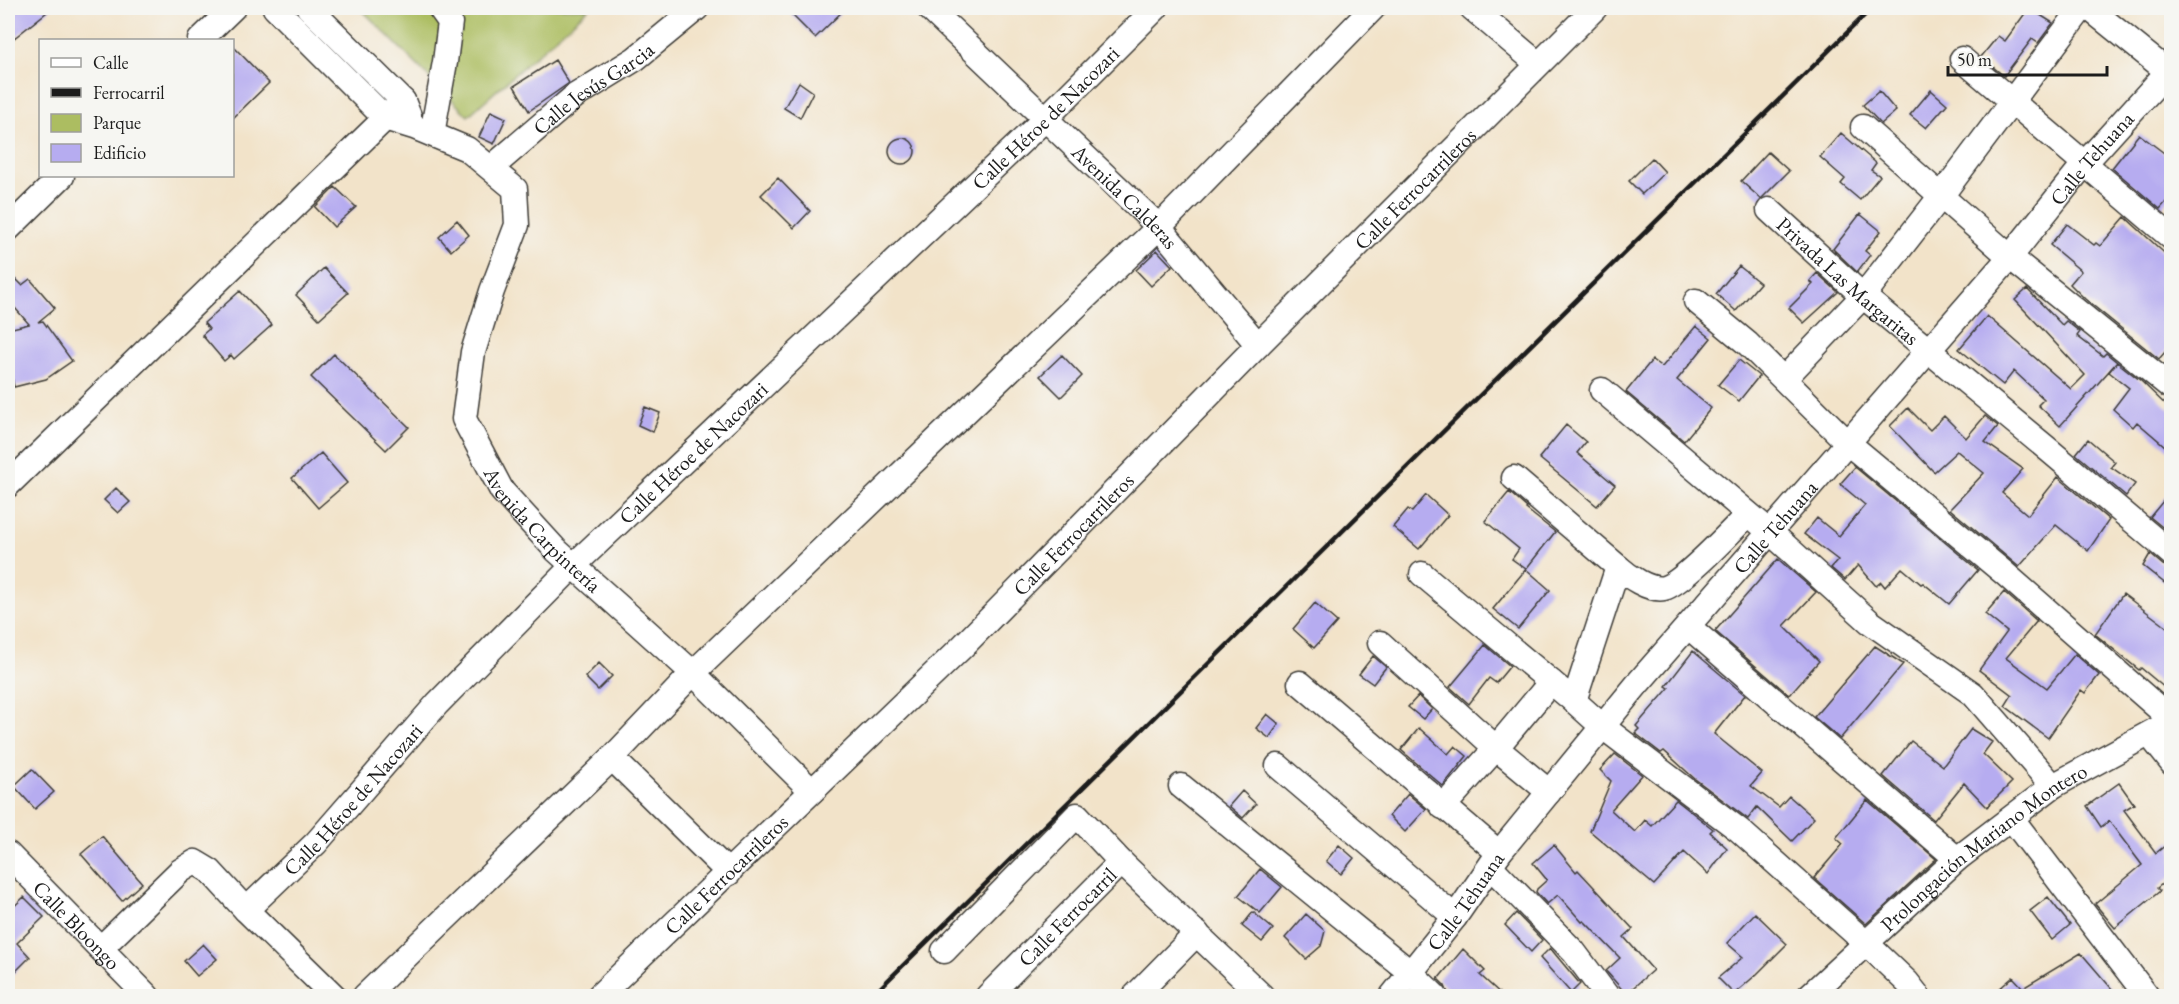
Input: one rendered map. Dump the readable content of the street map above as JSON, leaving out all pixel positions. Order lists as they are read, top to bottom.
{
  "streets": {
    "street": [
      "Calle Jesús Garcia",
      "Calle Héroe de Nacozari",
      "Calle Tehuana",
      "Calle Ferrocarrileros",
      "Avenida Calderas",
      "Privada Las Margaritas",
      "Avenida Carpintería",
      "Prolongación Mariano Montero",
      "Calle Ferrocarril",
      "Calle Bloongo"
    ]
  },
  "crossings": [
    ["Calle Jesús Garcia", "Avenida Carpintería"],
    ["Calle Héroe de Nacozari", "Avenida Calderas"],
    ["Calle Héroe de Nacozari", "Avenida Carpintería"],
    ["Calle Tehuana", "Privada Las Margaritas"],
    ["Calle Ferrocarrileros", "Avenida Calderas"],
    ["Calle Ferrocarrileros", "Avenida Carpintería"]
  ],
  "legend": [
    "Calle",
    "Ferrocarril",
    "Parque",
    "Edificio"
  ],
  "scale_bar": "50 m"
}
